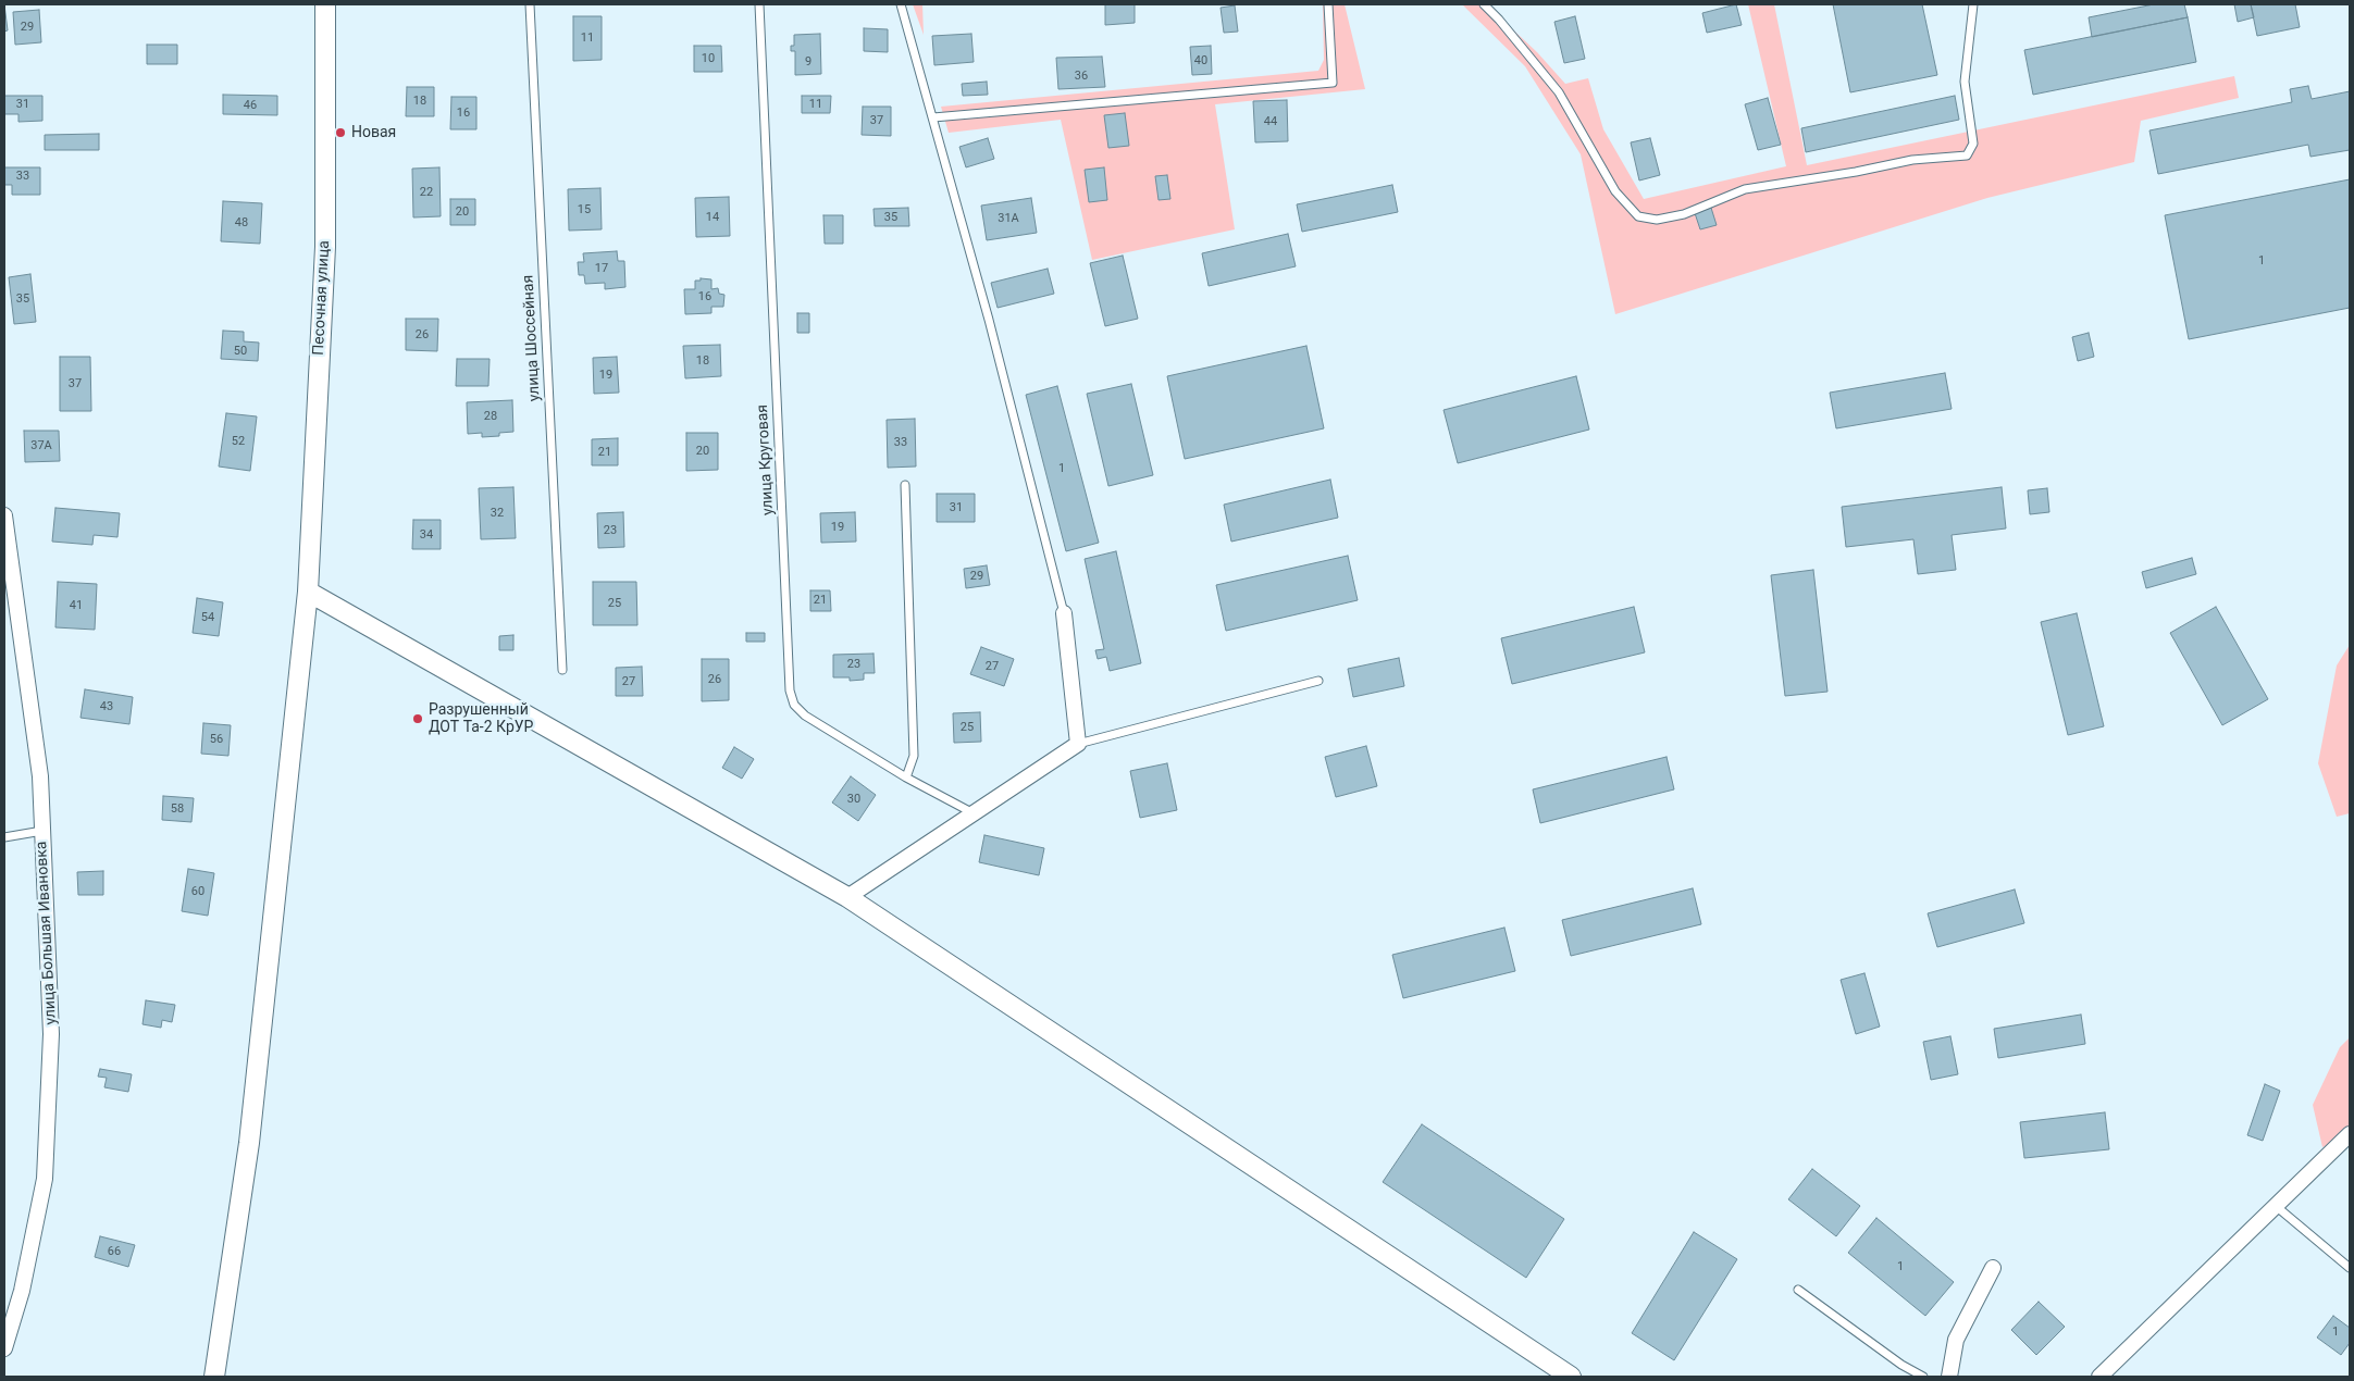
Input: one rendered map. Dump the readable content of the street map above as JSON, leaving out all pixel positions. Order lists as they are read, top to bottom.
{
  "streets": {
    "street": ["Песочная улица", "улица Большая Ивановка"],
    "lane": ["улица Шоссейная", "улица Круговая"]
  },
  "places": ["Новая", "Разрушенный ДОТ Та-2 КрУР"],
  "house_numbers": [
    "29",
    "11",
    "10",
    "40",
    "9",
    "36",
    "18",
    "31",
    "11",
    "46",
    "16",
    "37",
    "44",
    "33",
    "22",
    "15",
    "20",
    "14",
    "35",
    "31А",
    "48",
    "1",
    "17",
    "16",
    "35",
    "26",
    "50",
    "18",
    "19",
    "37",
    "28",
    "52",
    "33",
    "37А",
    "20",
    "21",
    "1",
    "31",
    "32",
    "19",
    "23",
    "34",
    "29",
    "21",
    "25",
    "41",
    "54",
    "23",
    "27",
    "26",
    "27",
    "43",
    "25",
    "56",
    "30",
    "58",
    "60",
    "66",
    "1",
    "1"
  ]
}
